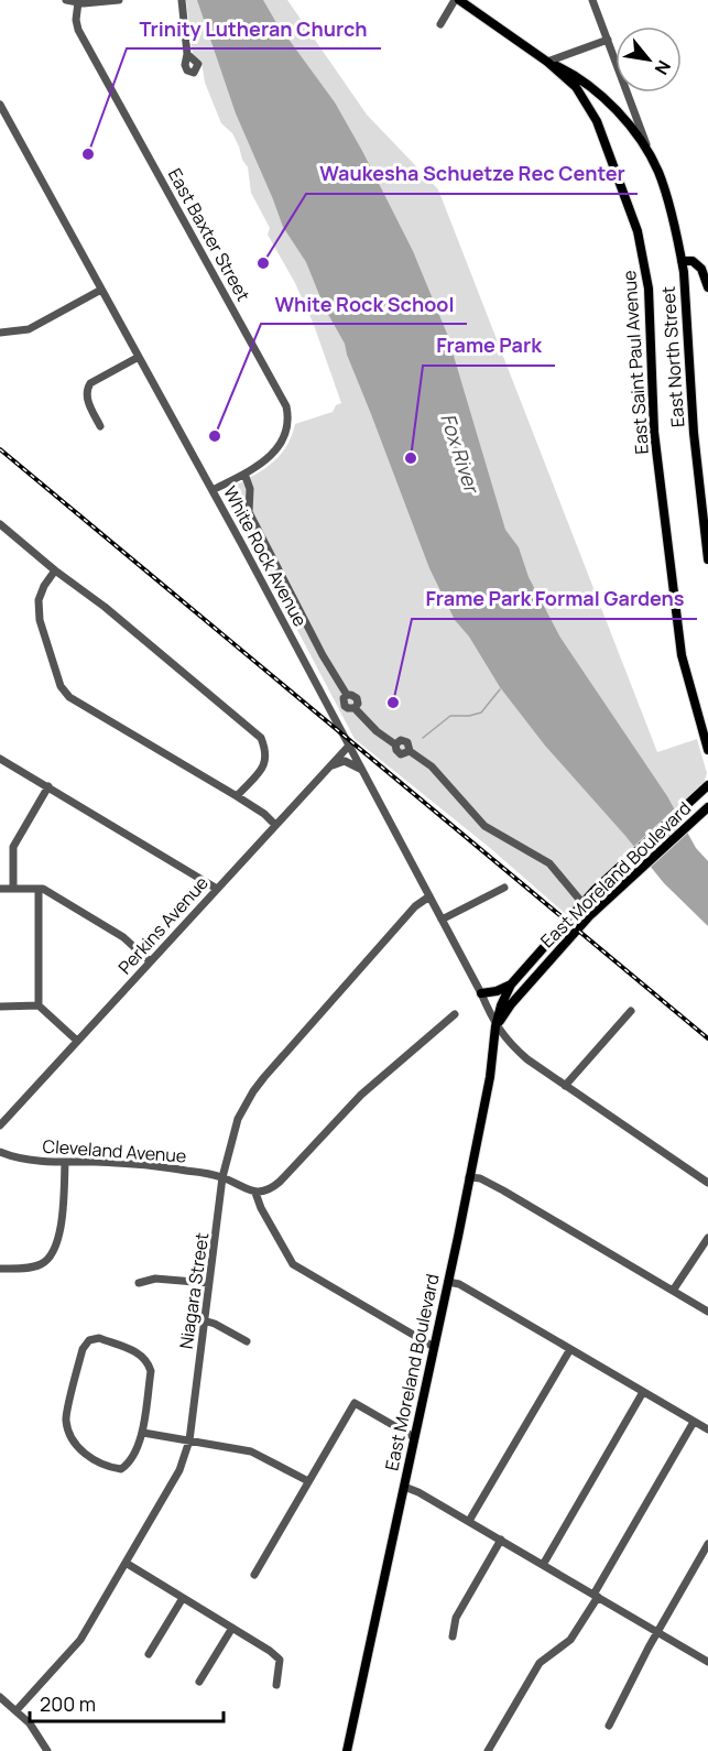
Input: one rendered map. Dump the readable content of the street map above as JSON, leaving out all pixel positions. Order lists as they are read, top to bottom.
{
  "streets": {
    "main road": ["East North Street", "East Saint Paul Avenue", "East Moreland Boulevard"],
    "street": [
      "East Baxter Street",
      "White Rock Avenue",
      "Perkins Avenue",
      "Cleveland Avenue",
      "Niagara Street"
    ]
  },
  "crossings": [
    ["East Baxter Street", "White Rock Avenue"],
    ["East North Street", "East Saint Paul Avenue"],
    ["White Rock Avenue", "East Moreland Boulevard"],
    ["White Rock Avenue", "Perkins Avenue"],
    ["White Rock Avenue", "Niagara Street"],
    ["Cleveland Avenue", "Niagara Street"]
  ],
  "water": ["Fox River"],
  "places": [
    "Trinity Lutheran Church",
    "Waukesha Schuetze Rec Center",
    "White Rock School",
    "Frame Park",
    "Frame Park Formal Gardens"
  ],
  "scale_bar": "200 m",
  "north": "bottom right"
}
